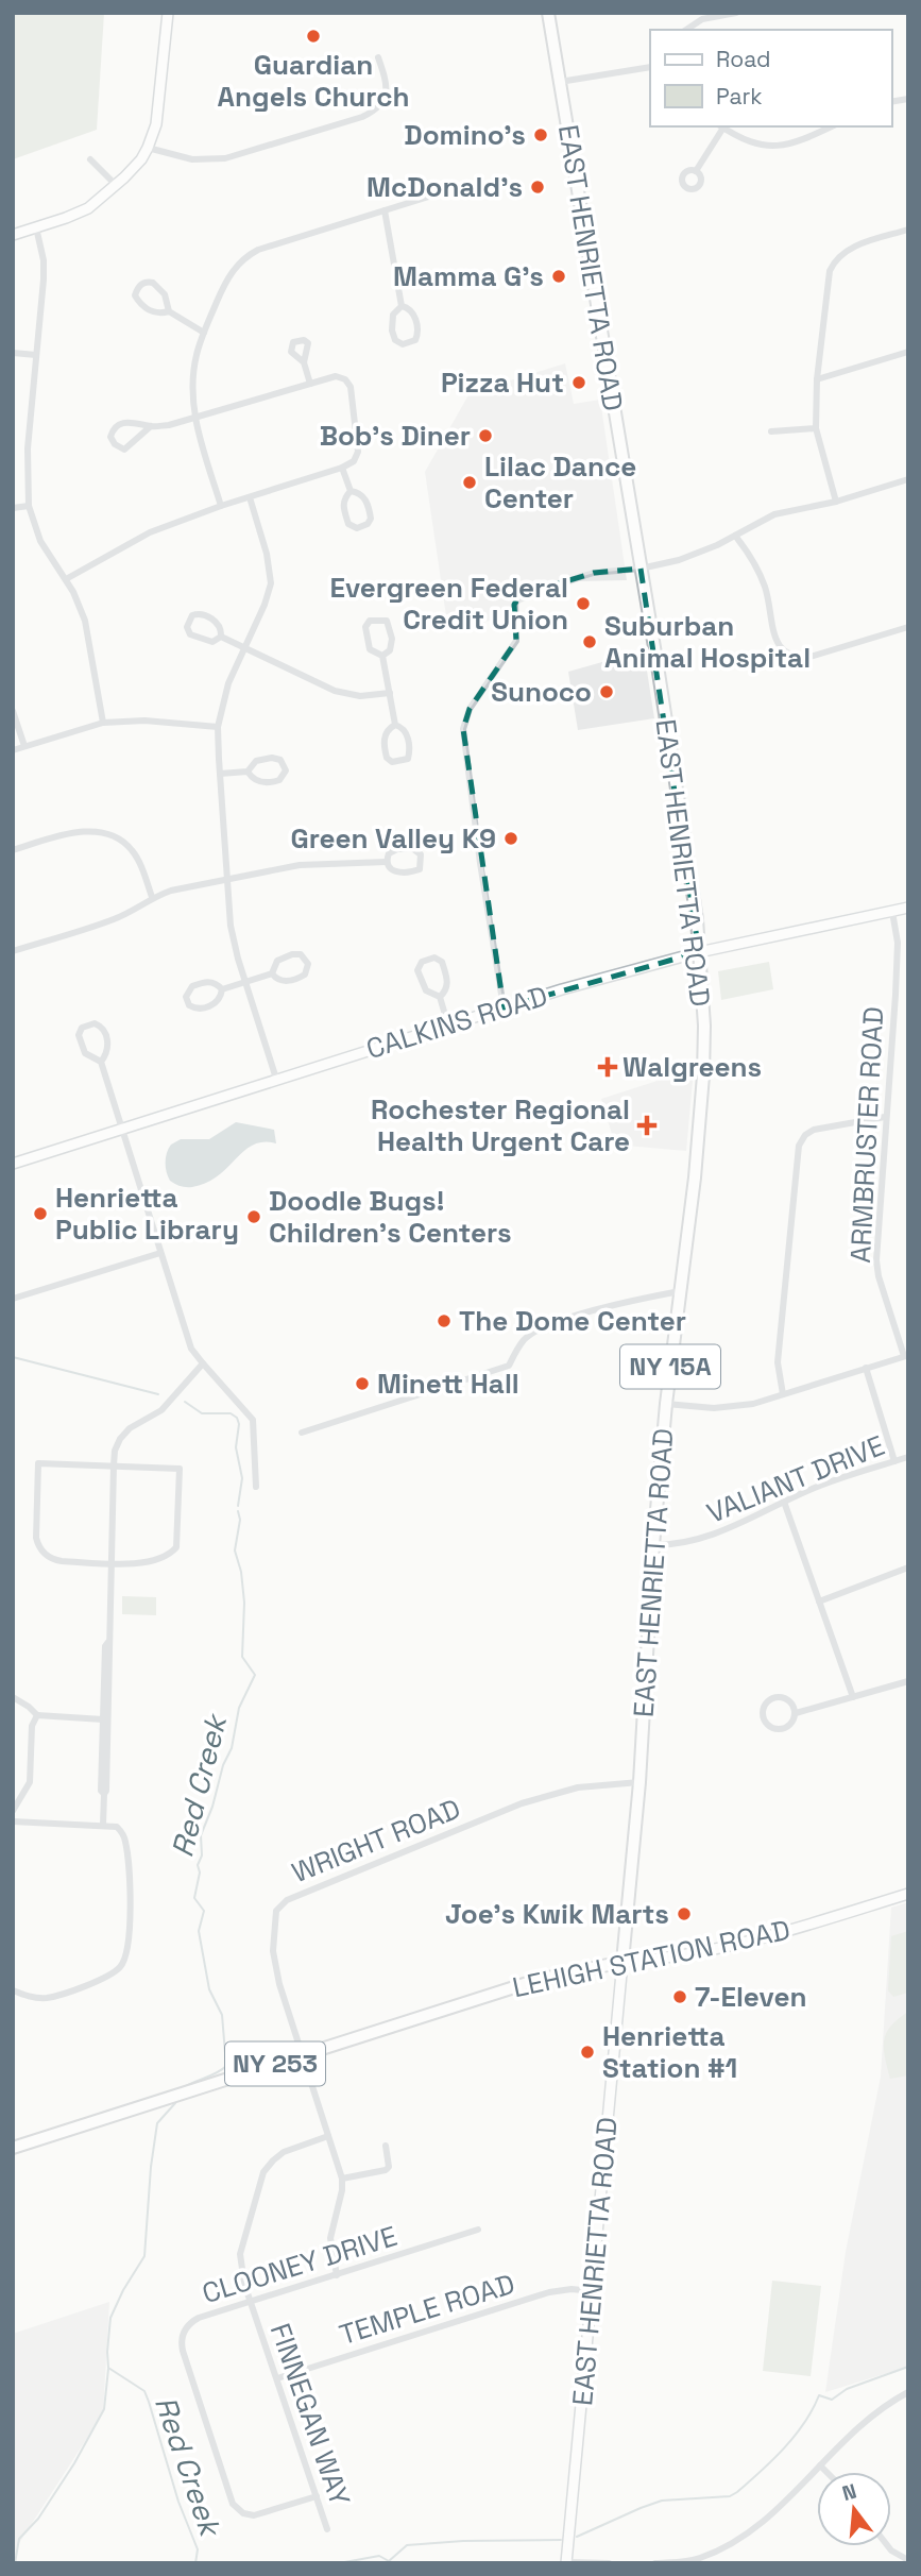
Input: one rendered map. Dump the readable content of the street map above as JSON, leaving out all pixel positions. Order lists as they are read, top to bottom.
{
  "streets": {
    "main road": [
      "EAST HENRIETTA ROAD",
      "CALKINS ROAD",
      "NY 15A",
      "LEHIGH STATION ROAD",
      "NY 253"
    ],
    "street": [
      "ARMBRUSTER ROAD",
      "VALIANT DRIVE",
      "WRIGHT ROAD",
      "CLOONEY DRIVE",
      "TEMPLE ROAD",
      "FINNEGAN WAY"
    ]
  },
  "crossings": [
    ["EAST HENRIETTA ROAD", "CALKINS ROAD"],
    ["EAST HENRIETTA ROAD", "VALIANT DRIVE"],
    ["EAST HENRIETTA ROAD", "WRIGHT ROAD"],
    ["EAST HENRIETTA ROAD", "LEHIGH STATION ROAD"],
    ["EAST HENRIETTA ROAD", "TEMPLE ROAD"],
    ["CALKINS ROAD", "ARMBRUSTER ROAD"],
    ["WRIGHT ROAD", "LEHIGH STATION ROAD"],
    ["CLOONEY DRIVE", "FINNEGAN WAY"],
    ["TEMPLE ROAD", "FINNEGAN WAY"]
  ],
  "water": ["Red Creek"],
  "places": {
    "other": [
      "Guardian Angels Church",
      "Domino's",
      "McDonald's",
      "Mamma G's",
      "Pizza Hut",
      "Bob's Diner",
      "Lilac Dance Center",
      "Evergreen Federal Credit Union",
      "Suburban Animal Hospital",
      "Sunoco",
      "Green Valley K9",
      "Henrietta Public Library",
      "Doodle Bugs! Children's Centers",
      "The Dome Center",
      "Minett Hall",
      "Joe's Kwik Marts",
      "7-Eleven",
      "Henrietta Station #1"
    ],
    "health": ["Walgreens", "Rochester Regional Health Urgent Care"]
  },
  "legend": ["Road", "Park"],
  "north": "top"
}
